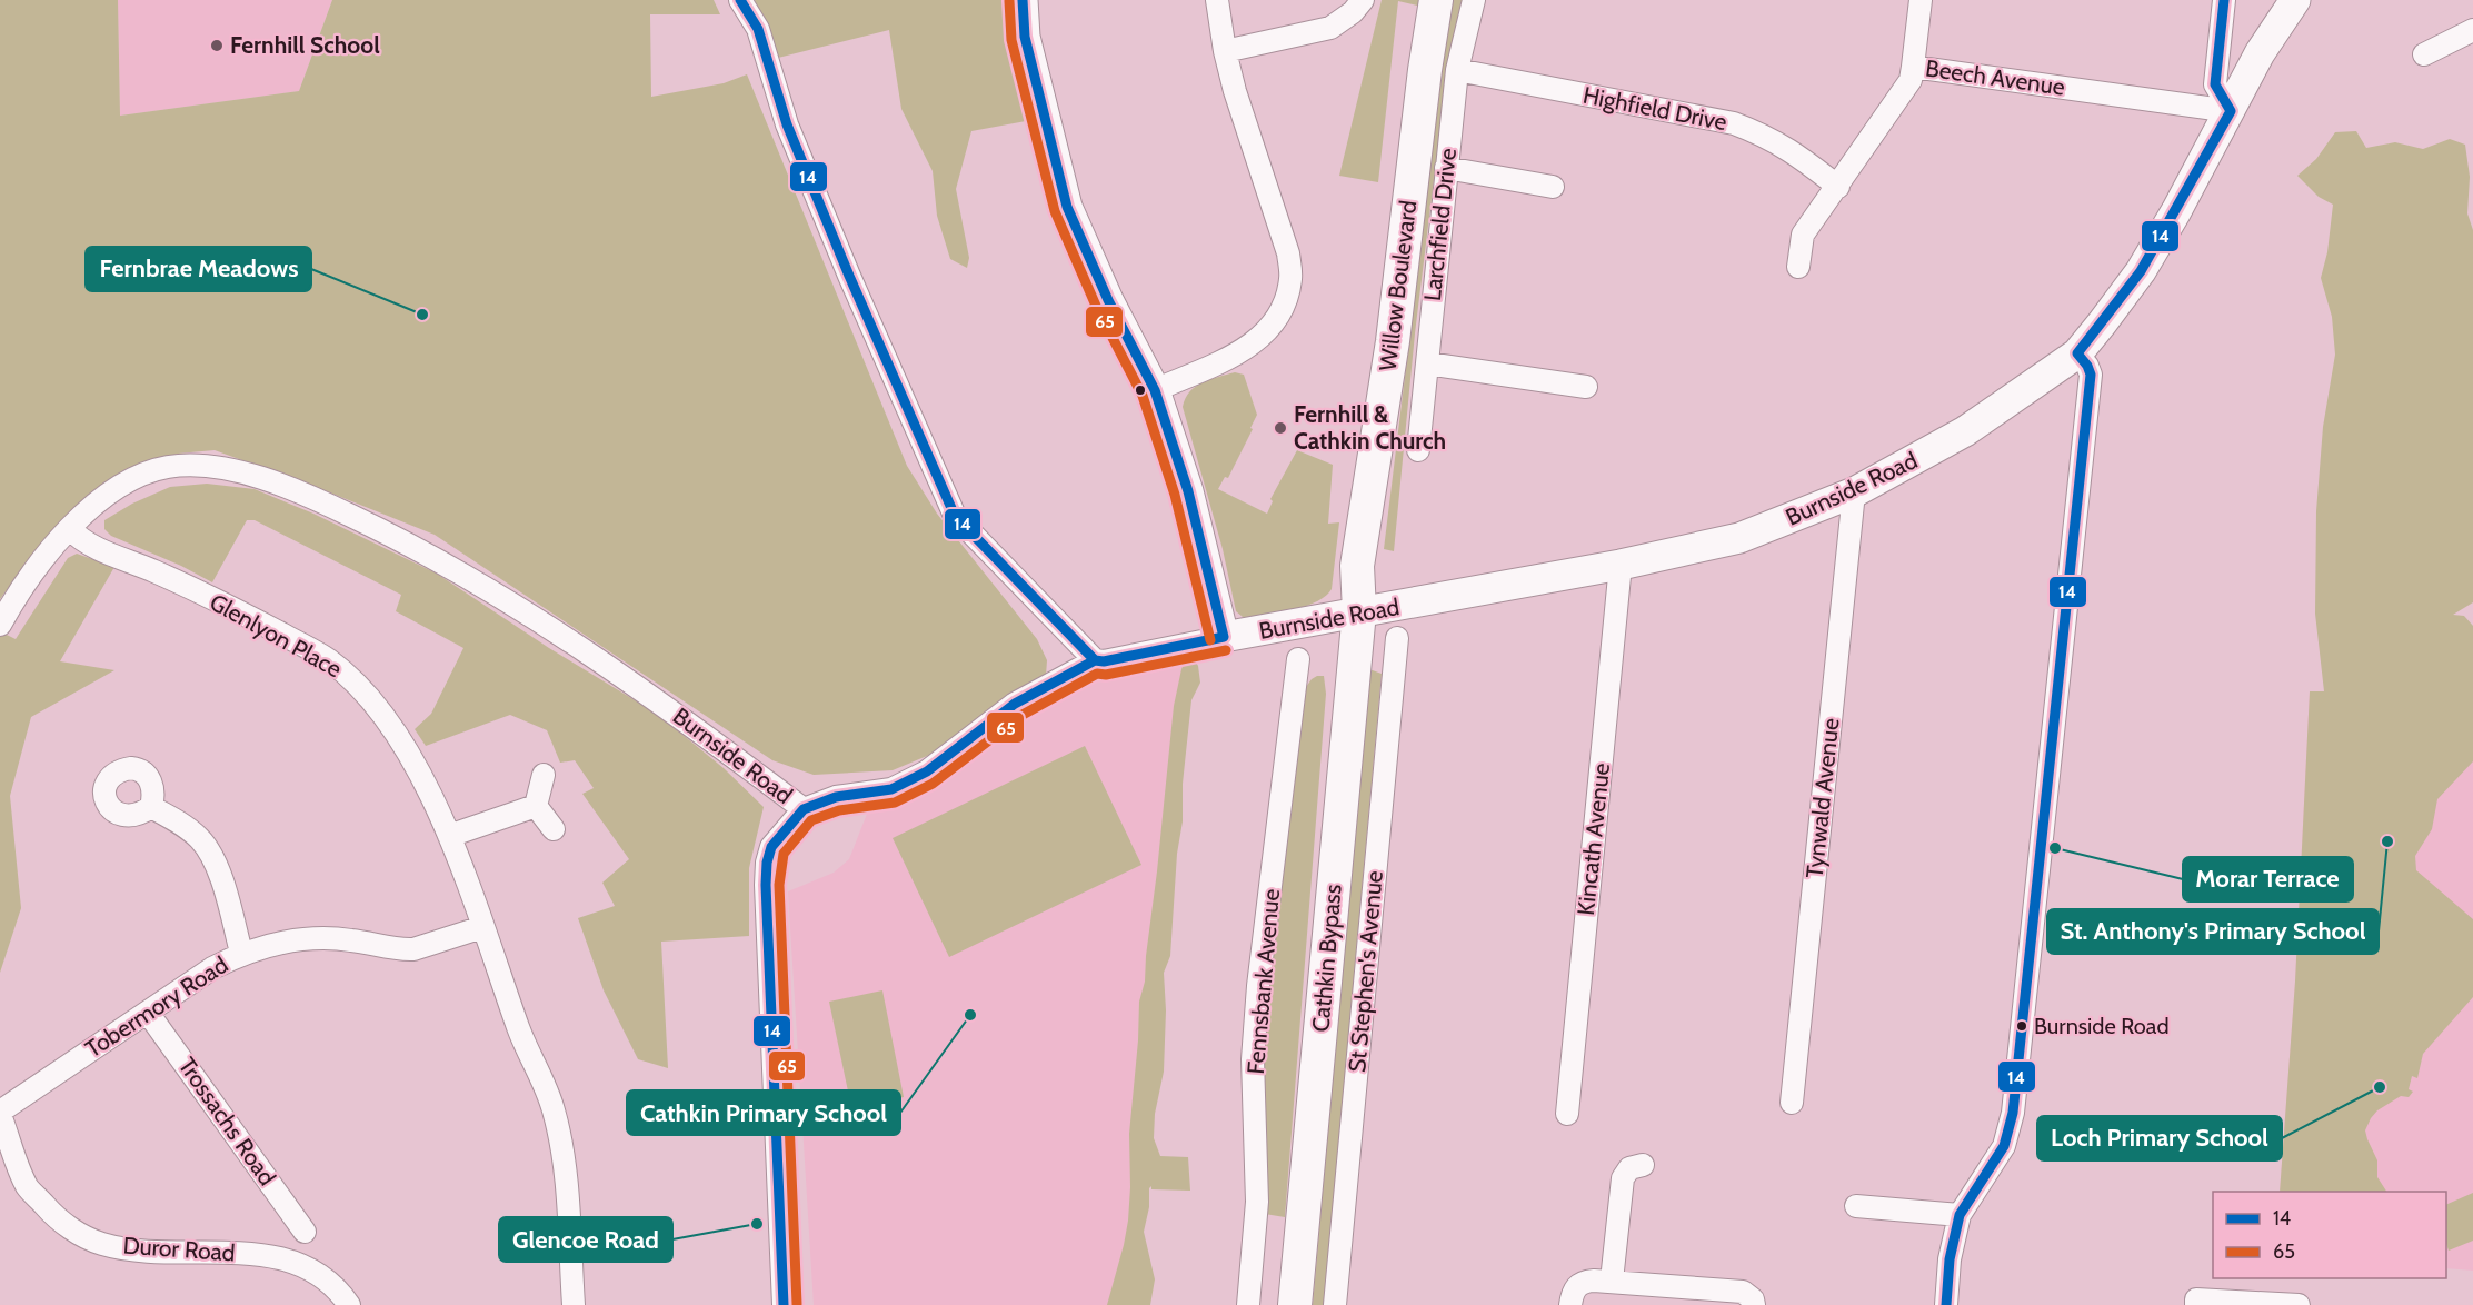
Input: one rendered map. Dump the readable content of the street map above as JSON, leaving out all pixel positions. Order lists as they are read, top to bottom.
{
  "streets": {
    "main road": ["Willow Boulevard", "Cathkin Bypass"],
    "street": [
      "Beech Avenue",
      "Highfield Drive",
      "Larchfield Drive",
      "Burnside Road",
      "Glenlyon Place",
      "Tynwald Avenue",
      "Kincath Avenue",
      "St Stephen's Avenue",
      "Fennsbank Avenue",
      "Tobermory Road",
      "Trossachs Road",
      "Duror Road"
    ]
  },
  "crossings": [
    ["Beech Avenue", "Highfield Drive"],
    ["Beech Avenue", "Burnside Road"],
    ["Highfield Drive", "Larchfield Drive"],
    ["Willow Boulevard", "Burnside Road"],
    ["Willow Boulevard", "Cathkin Bypass"],
    ["Burnside Road", "Glenlyon Place"],
    ["Burnside Road", "Tynwald Avenue"],
    ["Burnside Road", "Kincath Avenue"],
    ["Burnside Road", "Cathkin Bypass"],
    ["Glenlyon Place", "Tobermory Road"],
    ["Tobermory Road", "Trossachs Road"],
    ["Tobermory Road", "Duror Road"]
  ],
  "places": [
    "Fernhill School",
    "Fernbrae Meadows",
    "Fernhill & Cathkin Church",
    "St. Anthony's Primary School",
    "Morar Terrace",
    "Cathkin Primary School",
    "Burnside Road",
    "Loch Primary School",
    "Glencoe Road"
  ],
  "lines": ["transit line 14", "transit line 65"],
  "legend": ["14", "65"]
}
